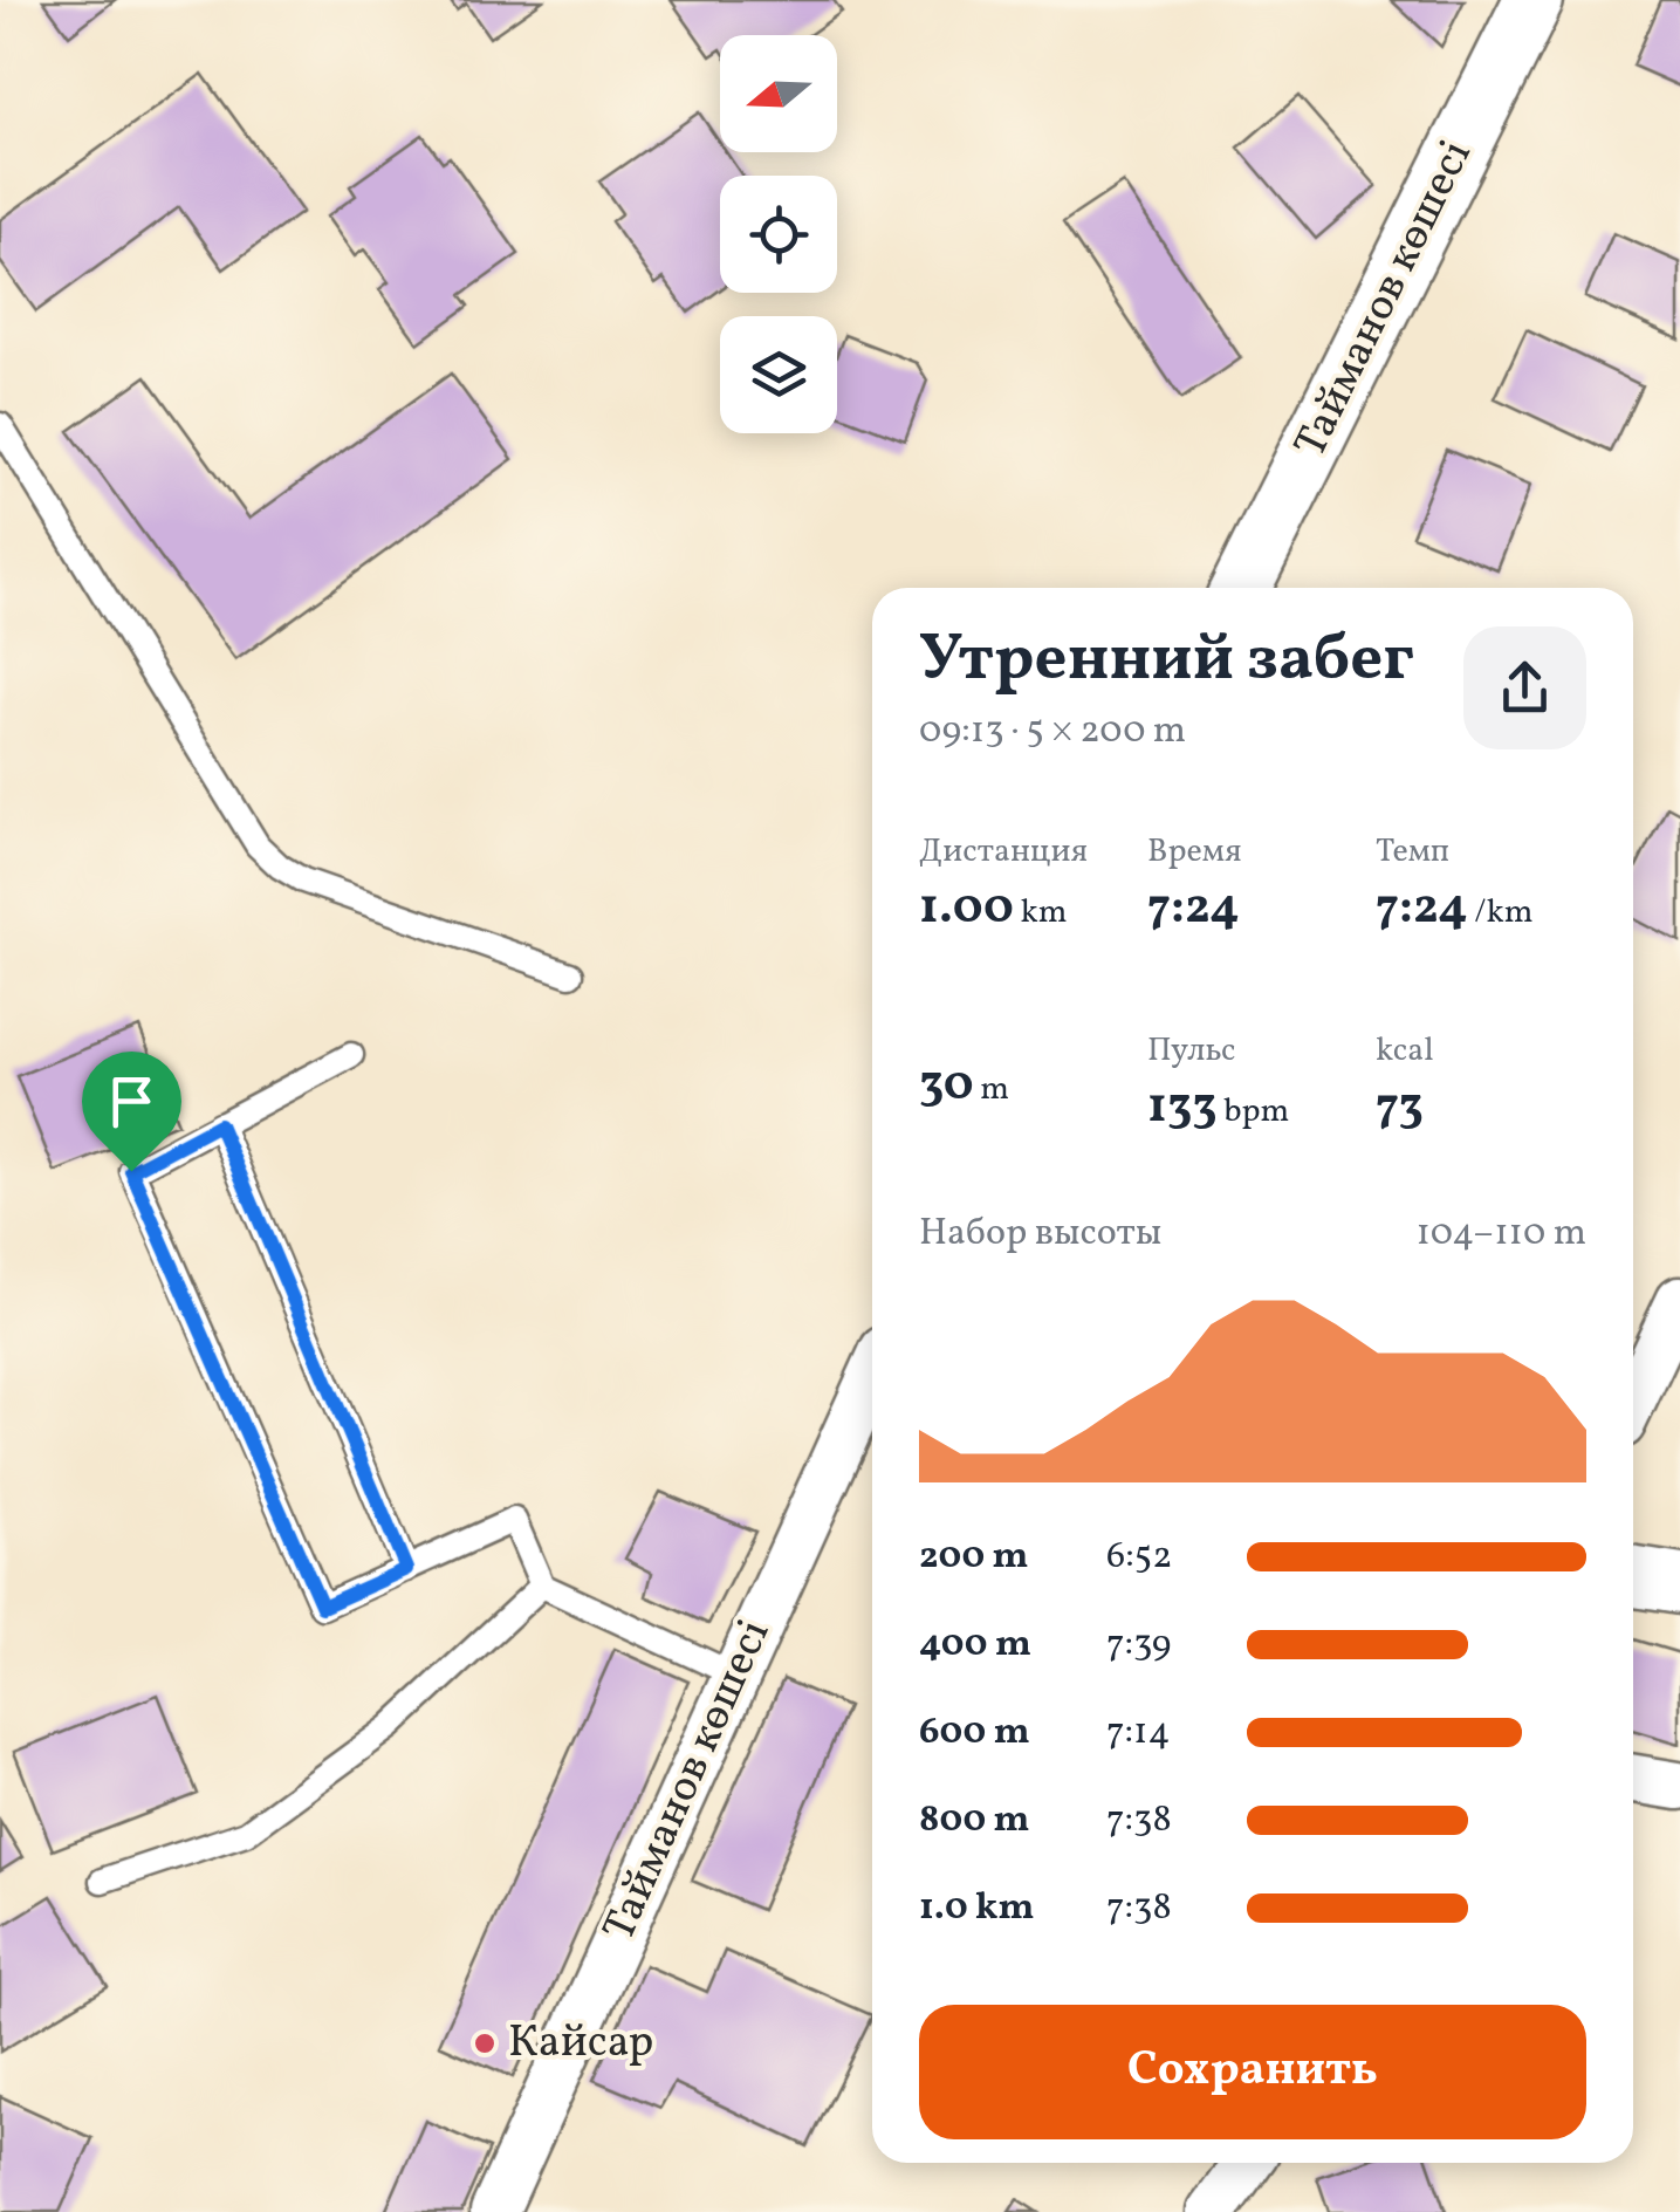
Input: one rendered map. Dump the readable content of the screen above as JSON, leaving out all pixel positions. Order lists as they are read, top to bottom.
{
  "streets": {
    "street": ["Тайманов көшесі"]
  },
  "places": ["Кайсар"],
  "north": "left",
  "page": {
    "heading": ["Утренний забег", "09:13 · 5 × 200 m"],
    "stats": [
      ["Дистанция", "1.00 km"],
      ["Время", "7:24"],
      ["Темп", "7:24 /km"],
      ["30 m"],
      ["Пульс", "133 bpm"],
      ["kcal", "73"]
    ],
    "chart": ["Набор высоты", "104–110 m"],
    "list": [
      {
        "name": "200 m",
        "note": "6:52"
      },
      {
        "name": "400 m",
        "note": "7:39"
      },
      {
        "name": "600 m",
        "note": "7:14"
      },
      {
        "name": "800 m",
        "note": "7:38"
      },
      {
        "name": "1.0 km",
        "note": "7:38"
      }
    ],
    "buttons": "Сохранить"
  }
}
